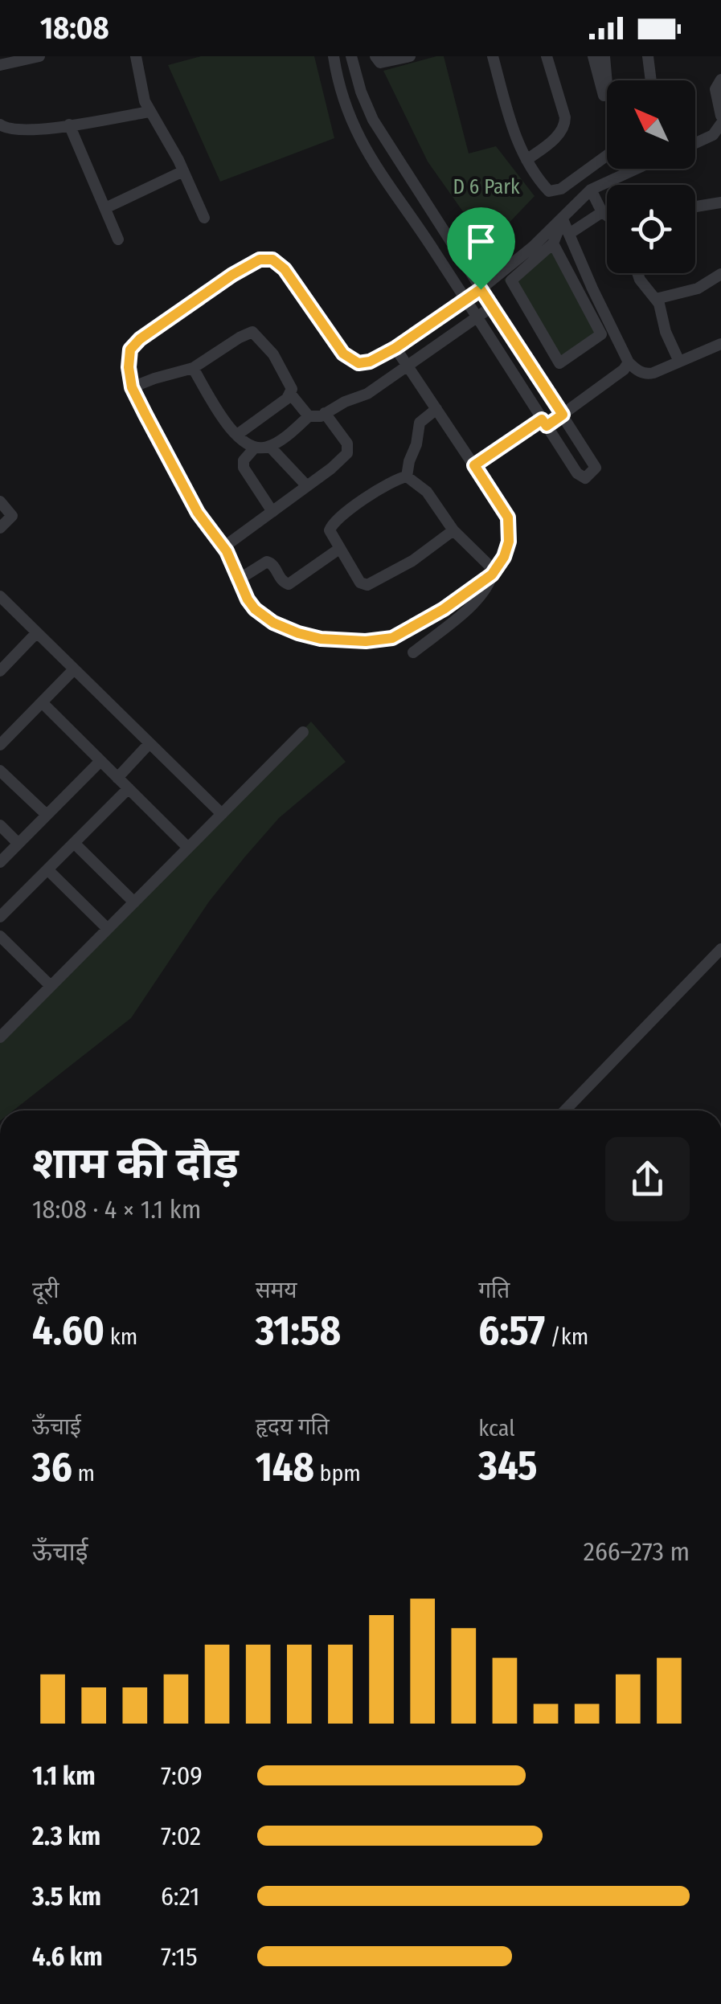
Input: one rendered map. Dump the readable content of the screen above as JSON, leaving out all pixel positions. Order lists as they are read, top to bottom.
{
  "parks": ["D 6 Park"],
  "north": "top left",
  "page": {
    "status": "18:08",
    "heading": ["शाम की दौड़", "18:08 · 4 × 1.1 km"],
    "stats": [
      ["दूरी", "4.60 km"],
      ["समय", "31:58"],
      ["गति", "6:57 /km"],
      ["ऊँचाई", "36 m"],
      ["हृदय गति", "148 bpm"],
      ["kcal", "345"]
    ],
    "chart": ["ऊँचाई", "266–273 m"],
    "list": [
      {
        "name": "1.1 km",
        "note": "7:09"
      },
      {
        "name": "2.3 km",
        "note": "7:02"
      },
      {
        "name": "3.5 km",
        "note": "6:21"
      },
      {
        "name": "4.6 km",
        "note": "7:15"
      }
    ]
  }
}
